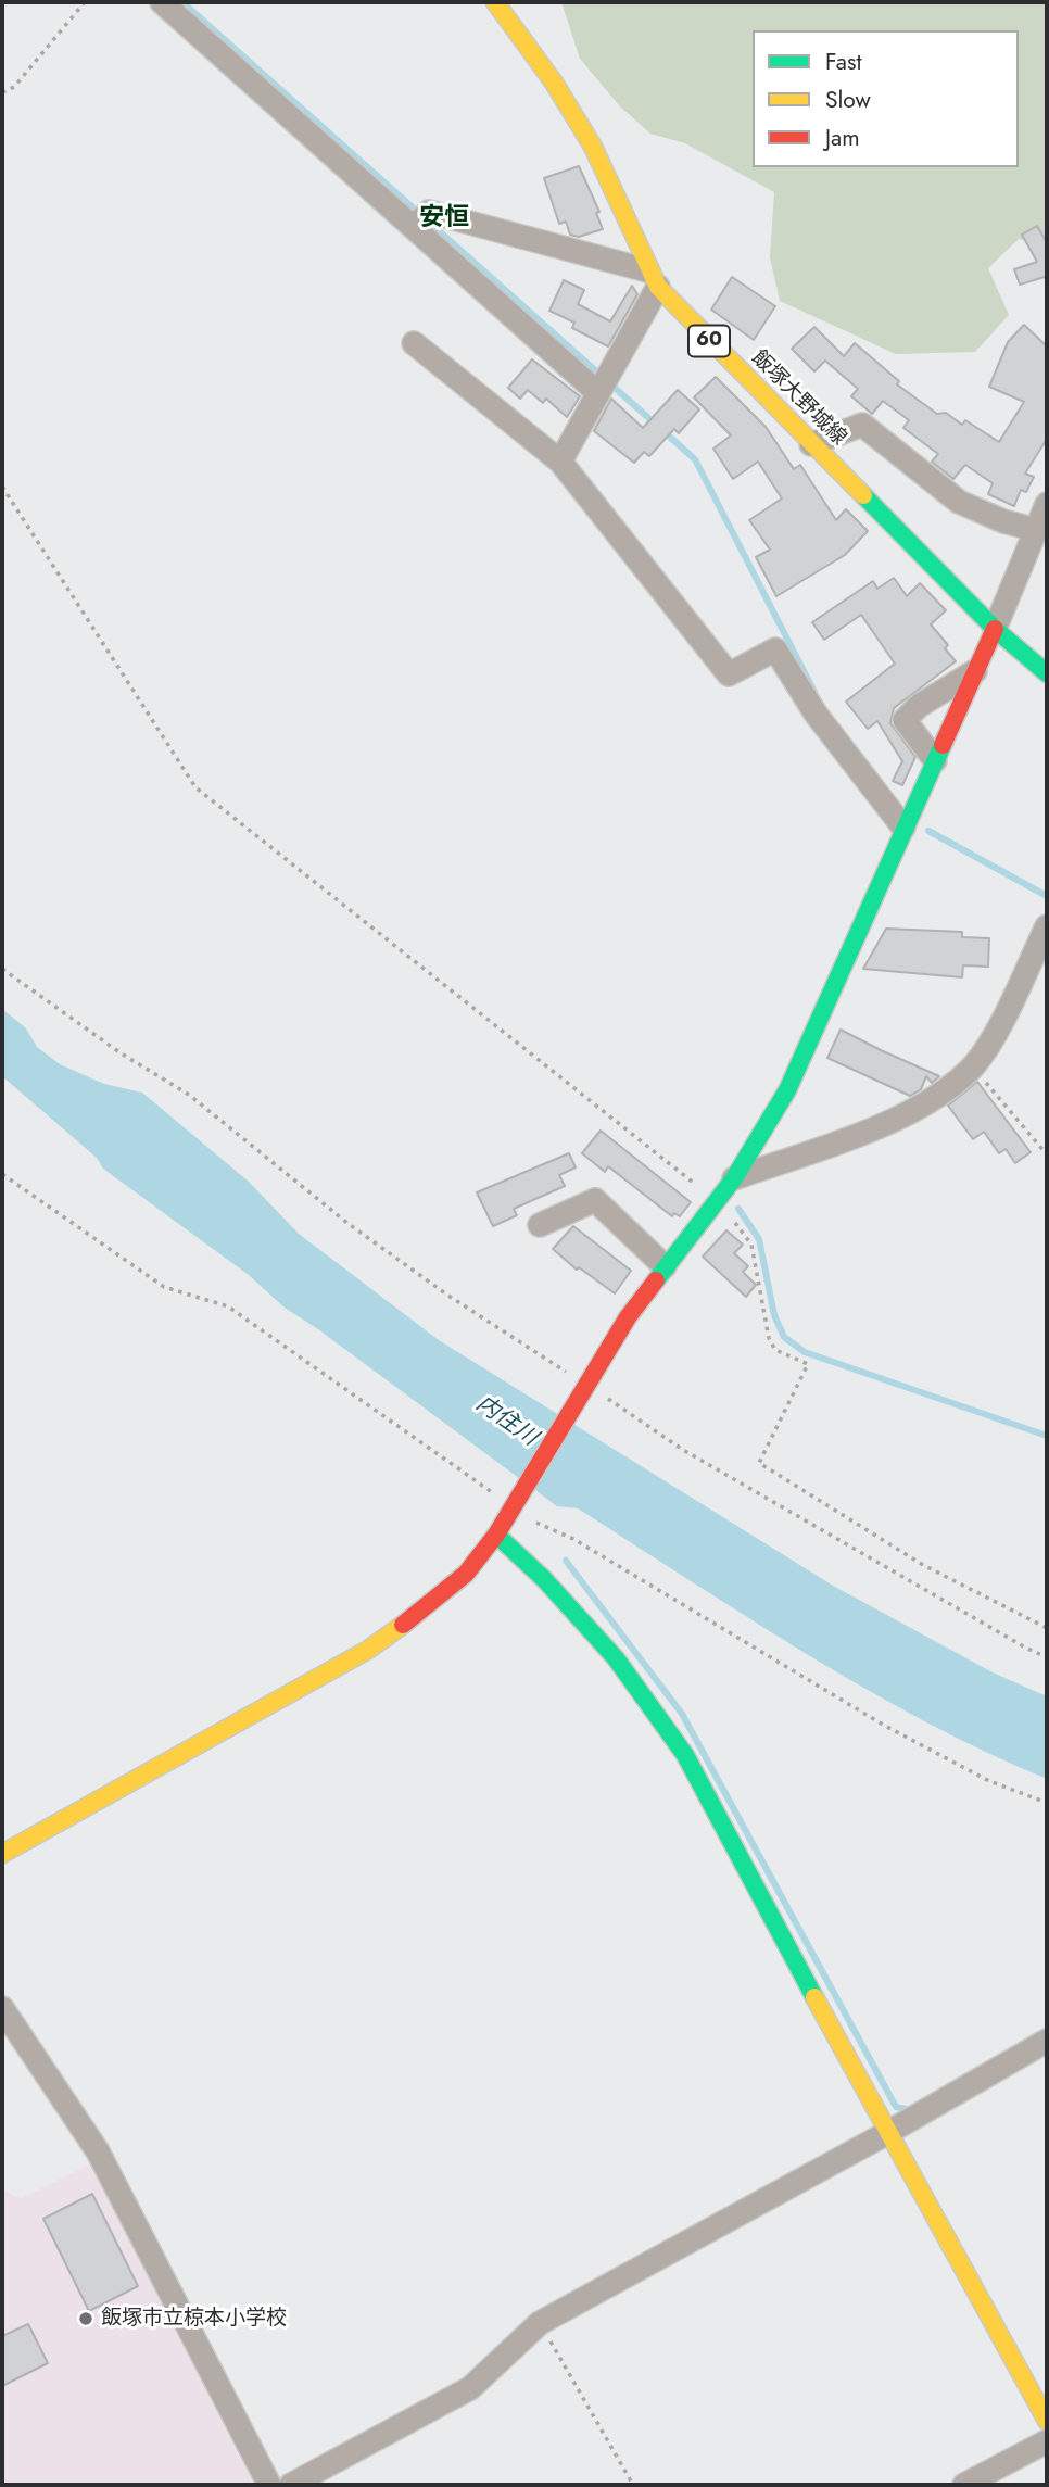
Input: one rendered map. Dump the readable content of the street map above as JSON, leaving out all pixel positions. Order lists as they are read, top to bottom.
{
  "streets": {
    "street": ["60", "飯塚大野城線"]
  },
  "districts": ["安恒"],
  "water": ["内住川"],
  "places": ["飯塚市立椋本小学校"],
  "legend": ["Fast", "Slow", "Jam"]
}
